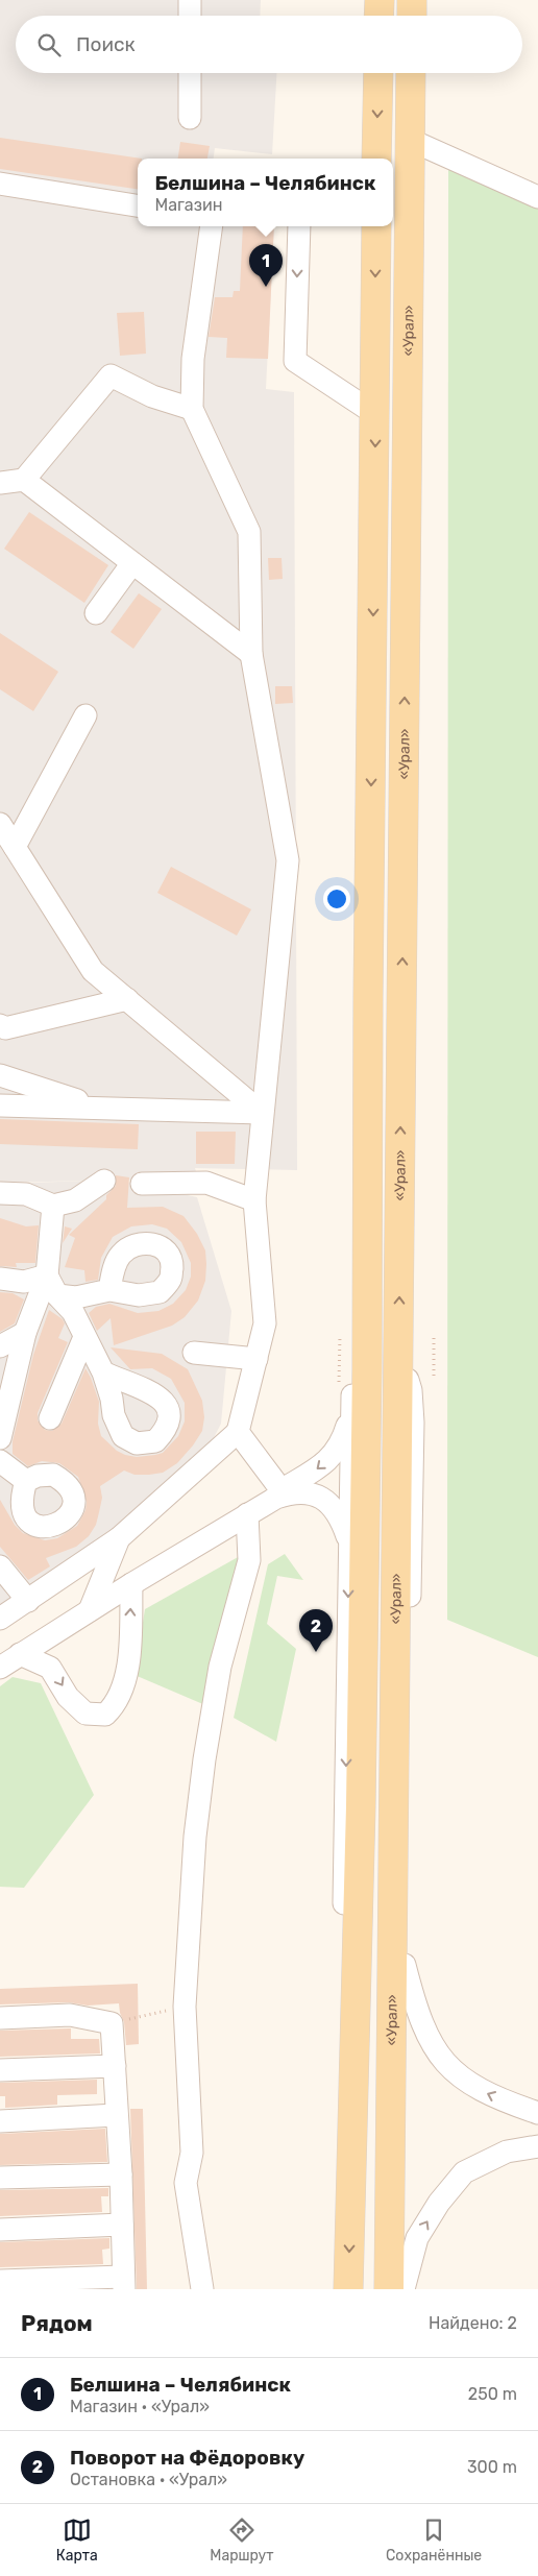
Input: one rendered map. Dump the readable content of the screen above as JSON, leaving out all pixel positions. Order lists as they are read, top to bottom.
{
  "streets": {
    "main road": ["«Урал»"]
  },
  "page": {
    "search": "Поиск",
    "popup": ["Белшина – Челябинск", "Магазин"],
    "pins": ["1", "2"],
    "heading": ["Рядом", "Найдено: 2"],
    "list": [
      {
        "mark": "1",
        "name": "Белшина – Челябинск",
        "note": "Магазин · «Урал»",
        "value": "250 m"
      },
      {
        "mark": "2",
        "name": "Поворот на Фёдоровку",
        "note": "Остановка · «Урал»",
        "value": "300 m"
      }
    ],
    "nav": ["Карта", "Маршрут", "Сохранённые"]
  }
}
